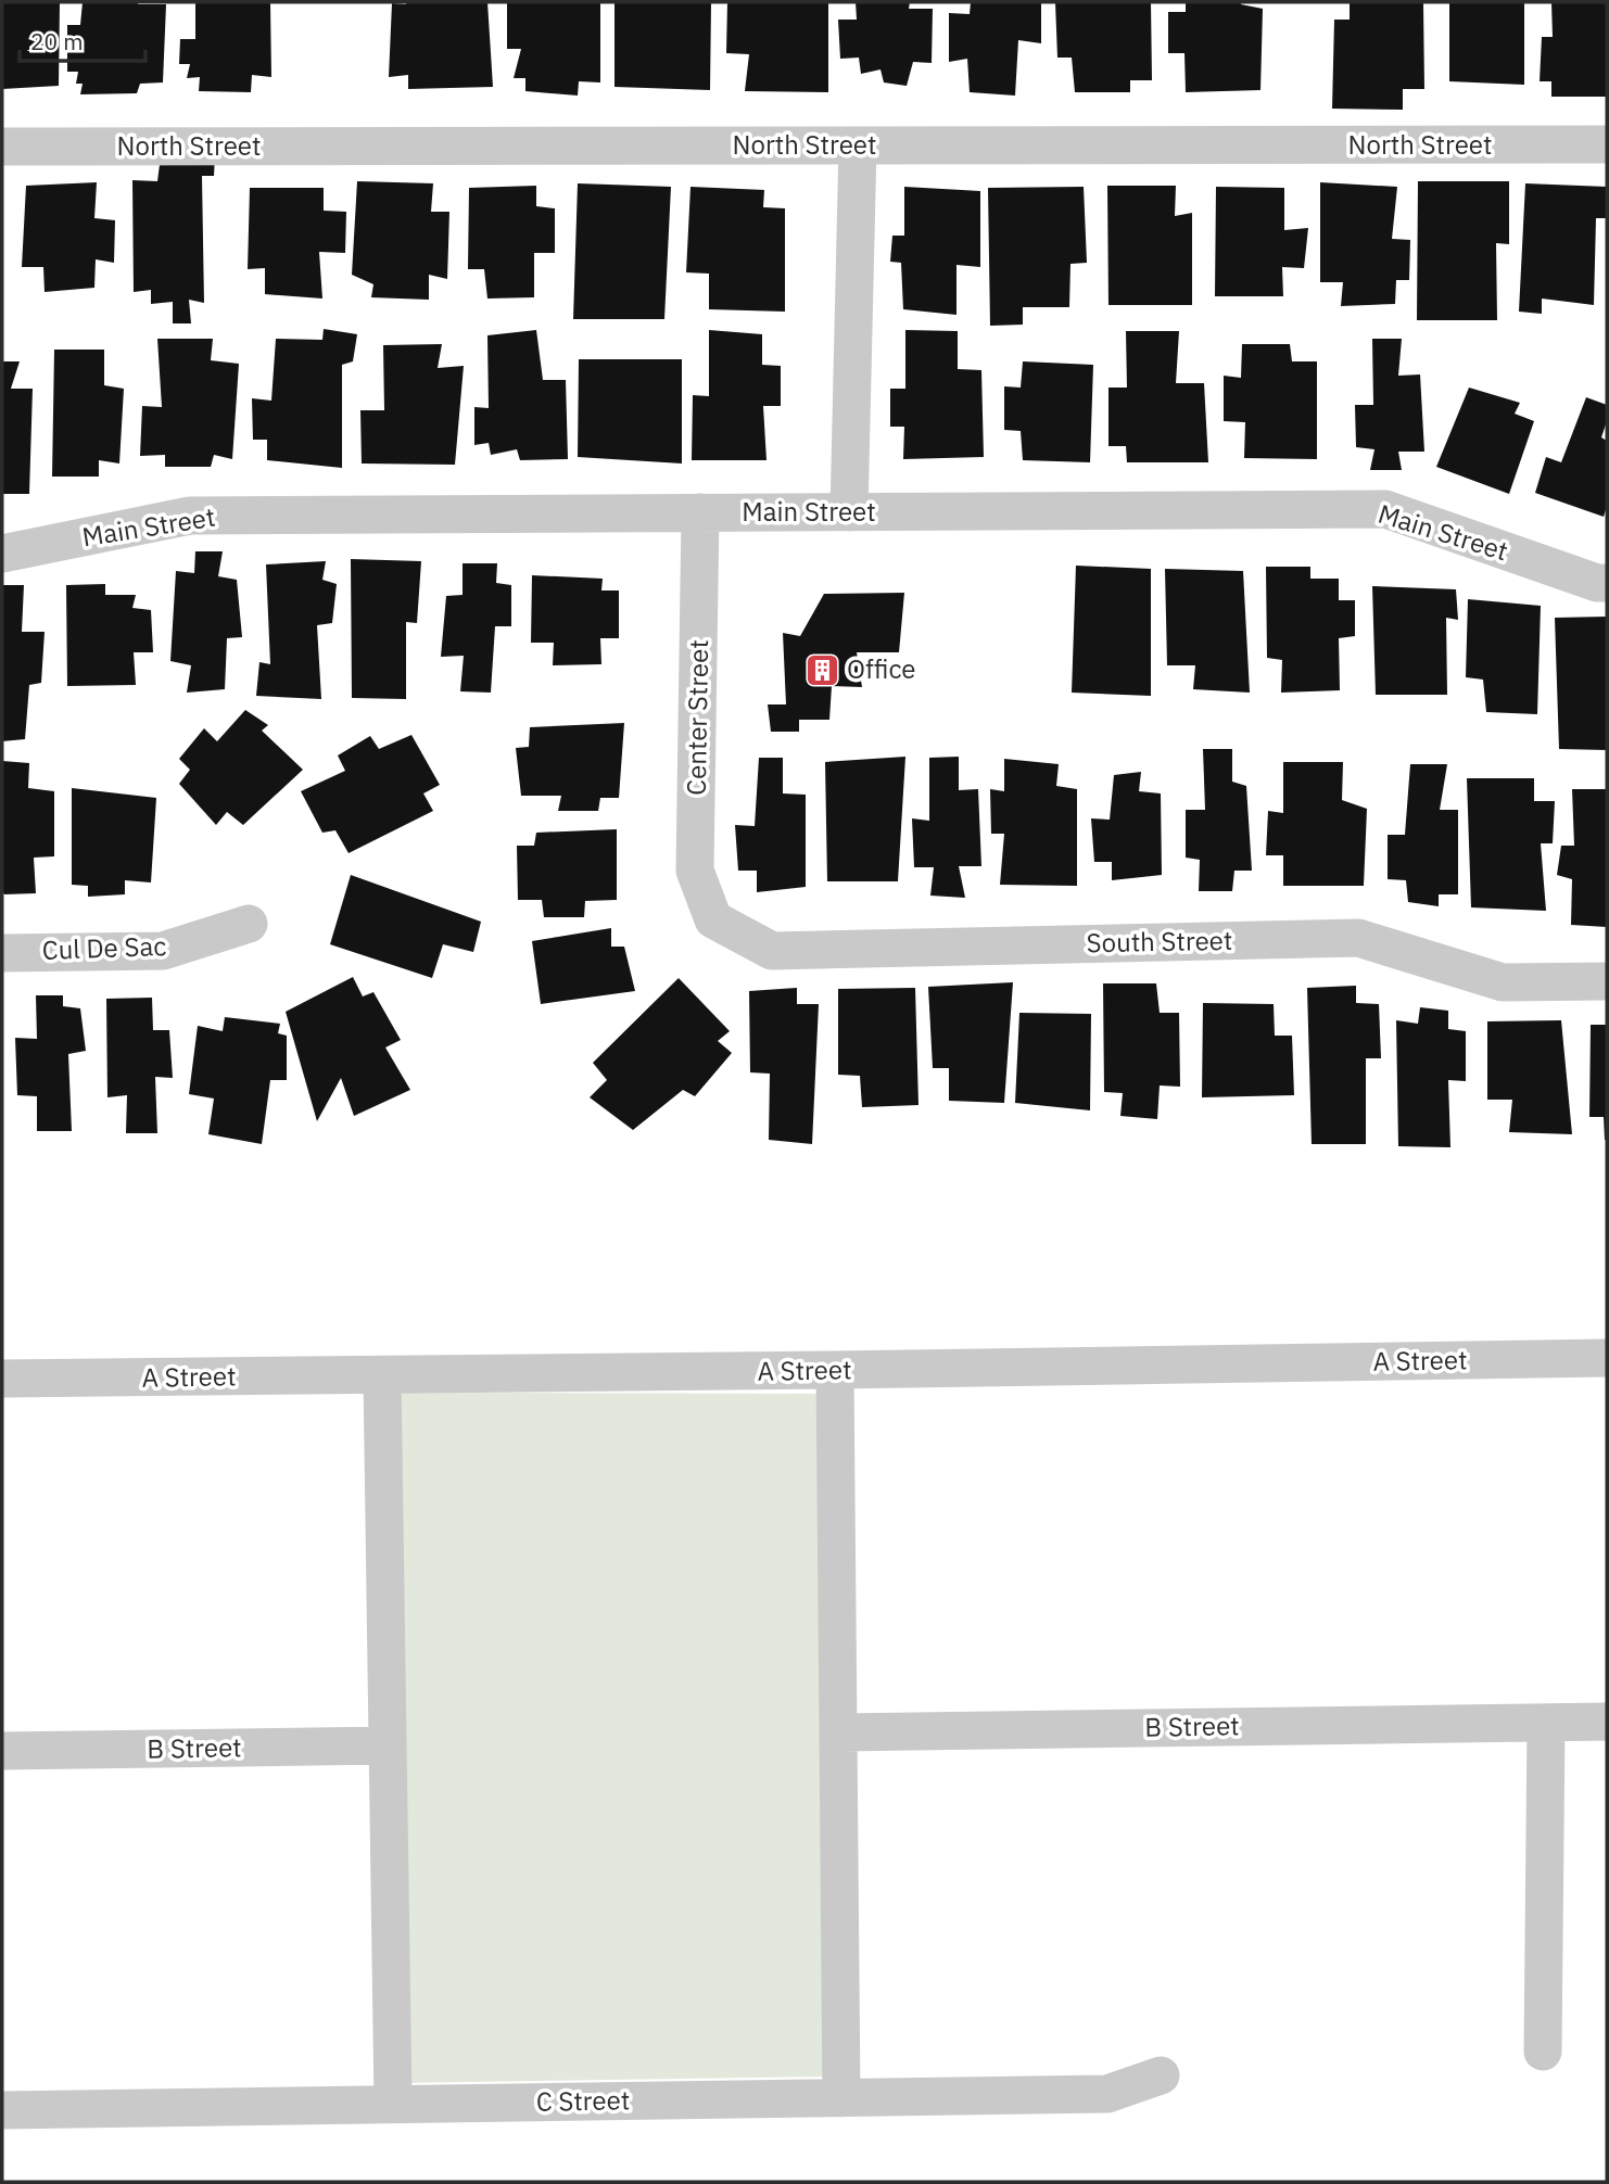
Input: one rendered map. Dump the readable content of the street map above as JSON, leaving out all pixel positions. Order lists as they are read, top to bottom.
{
  "streets": {
    "street": [
      "North Street",
      "Main Street",
      "Center Street",
      "South Street",
      "Cul De Sac",
      "A Street",
      "B Street",
      "C Street"
    ]
  },
  "crossings": [
    ["Main Street", "Center Street"],
    ["Center Street", "South Street"]
  ],
  "places": {
    "building": ["Office"]
  },
  "scale_bar": "20 m"
}
